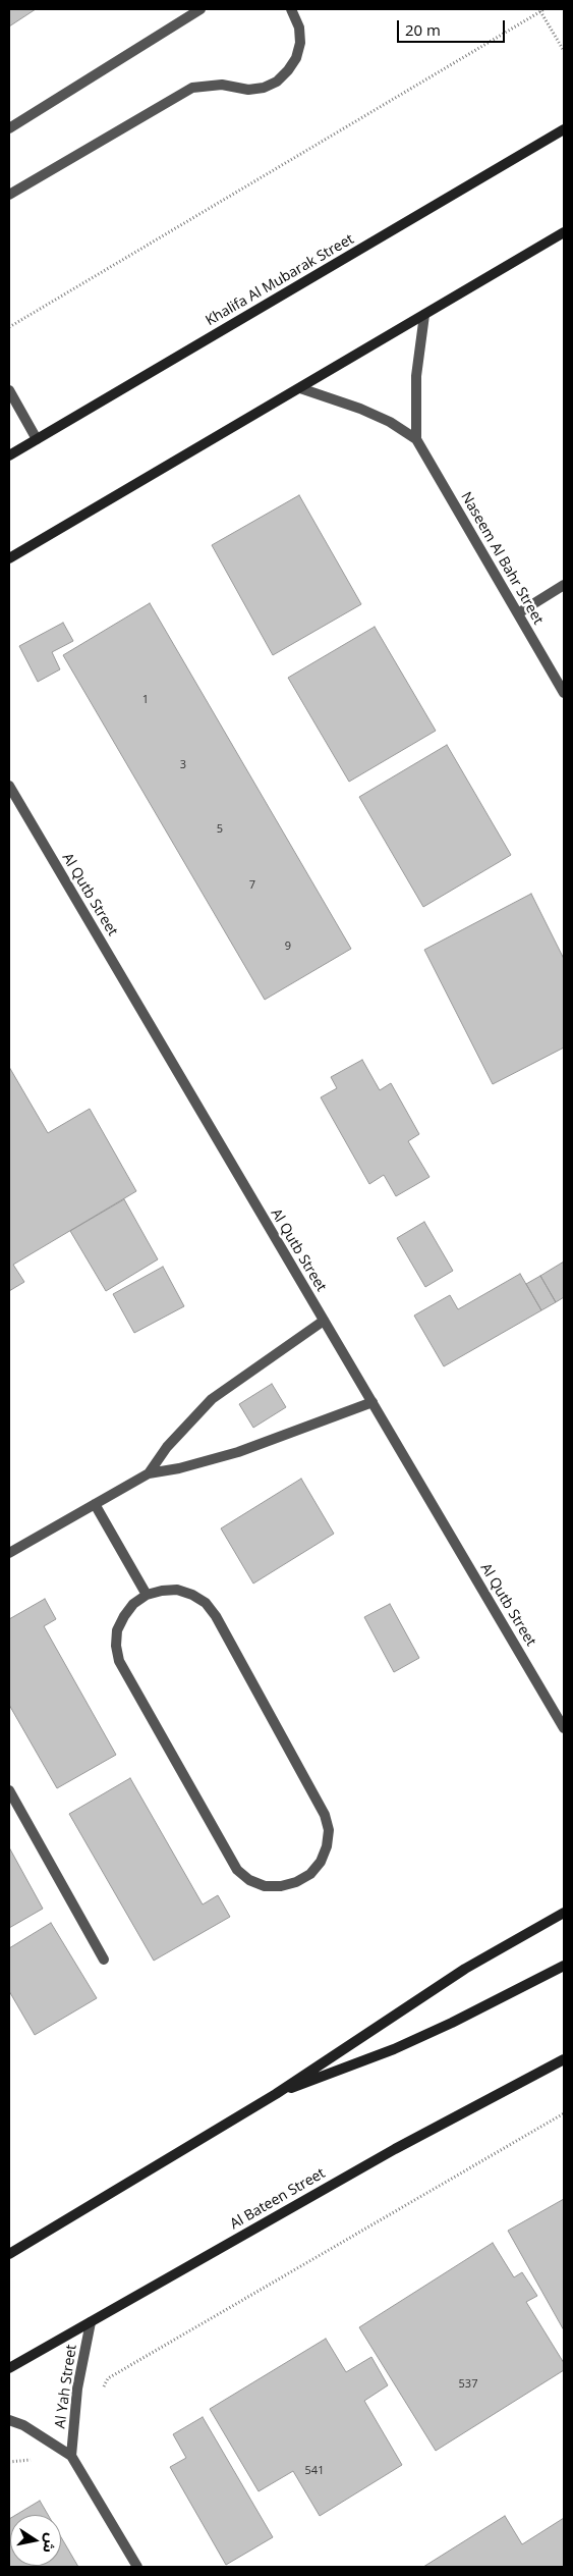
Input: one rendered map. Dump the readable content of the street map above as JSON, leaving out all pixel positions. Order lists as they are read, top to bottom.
{
  "streets": {
    "main road": ["Khalifa Al Mubarak Street", "Al Bateen Street"],
    "street": ["Naseem Al Bahr Street", "Al Qutb Street", "Al Yah Street"]
  },
  "crossings": [
    ["Al Bateen Street", "Al Yah Street"]
  ],
  "house_numbers": [
    "1",
    "3",
    "5",
    "7",
    "9",
    "537",
    "541"
  ],
  "scale_bar": "20 m",
  "north": "right"
}
